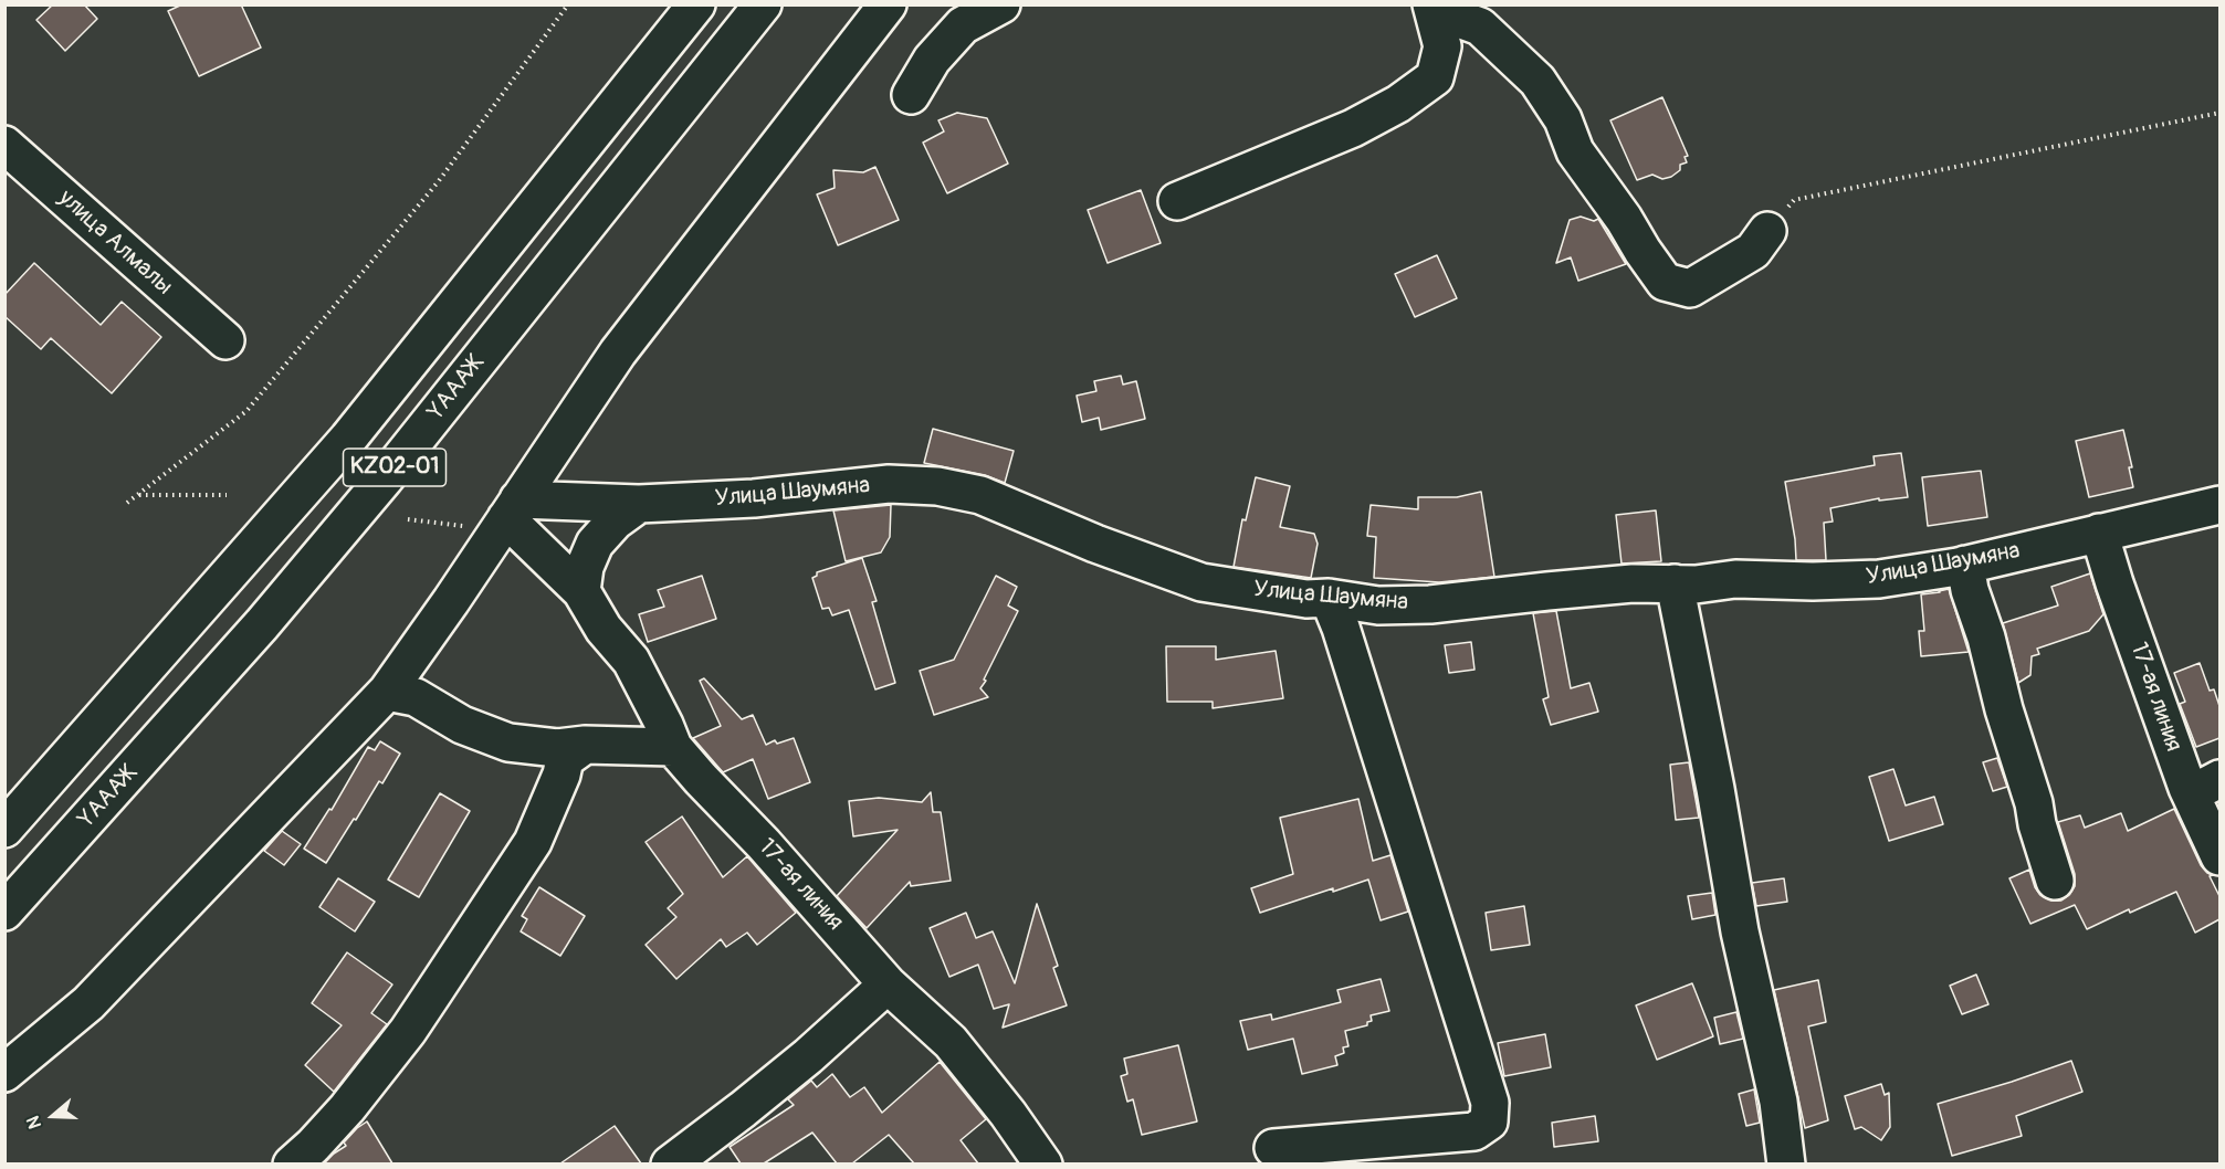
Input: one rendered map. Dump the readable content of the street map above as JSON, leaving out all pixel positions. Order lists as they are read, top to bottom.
{
  "streets": {
    "main road": [
      "улица Алмалы",
      "ҮАААЖ",
      "KZ02-01",
      "Улица Шаумяна",
      "17-ая линия"
    ]
  },
  "crossings": [
    ["Улица Шаумяна", "17-ая линия"]
  ],
  "north": "left"
}
